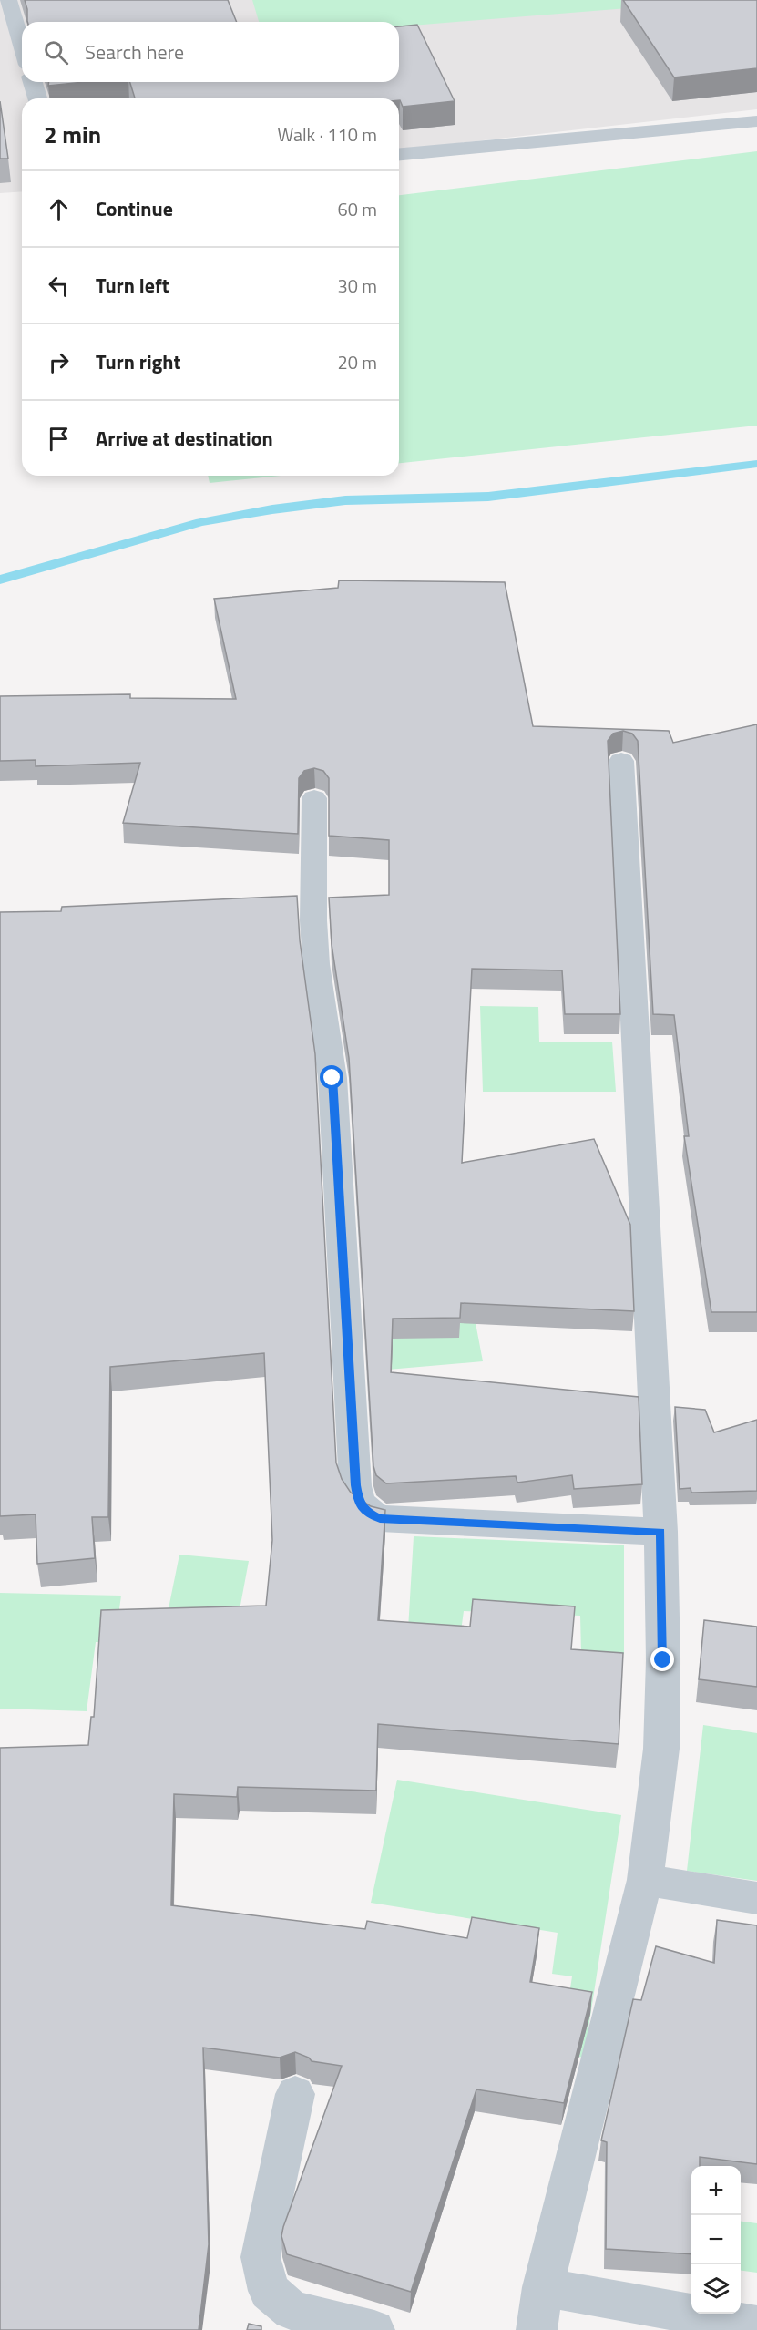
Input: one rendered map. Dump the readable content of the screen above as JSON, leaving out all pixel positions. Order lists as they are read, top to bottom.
{
  "page": {
    "search": "Search here",
    "heading": ["2 min", "Walk · 110 m"],
    "list": [
      ["Continue", "60 m"],
      ["Turn left", "30 m"],
      ["Turn right", "20 m"],
      "Arrive at destination"
    ],
    "map_buttons": ["+", "−"]
  }
}
